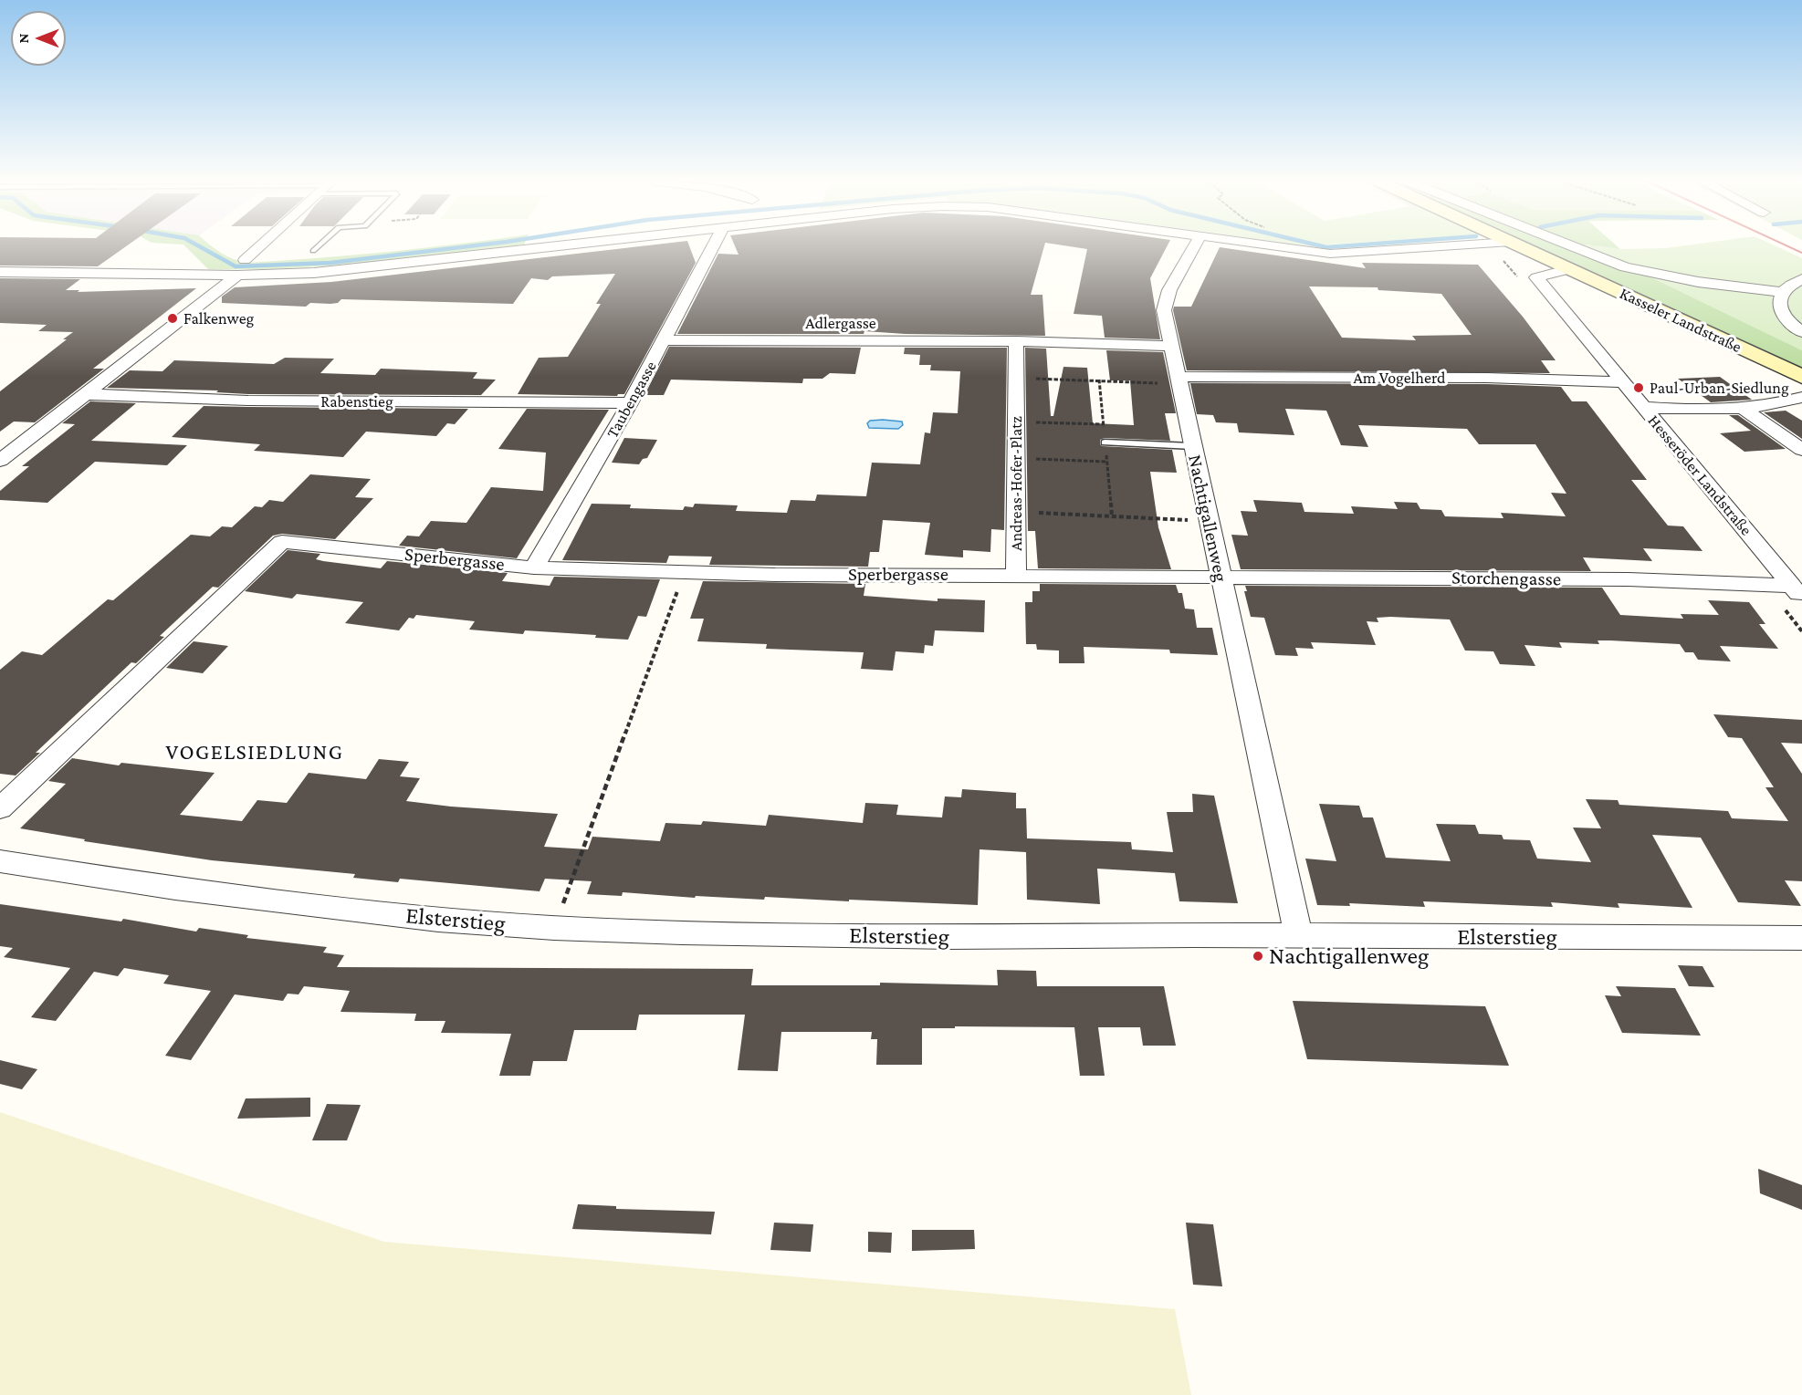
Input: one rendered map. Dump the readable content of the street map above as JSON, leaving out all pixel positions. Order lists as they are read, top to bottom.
{
  "streets": {
    "main road": ["Kasseler Landstraße"],
    "street": [
      "Adlergasse",
      "Am Vogelherd",
      "Taubengasse",
      "Rabenstieg",
      "Hesseröder Landstraße",
      "Andreas-Hofer-Platz",
      "Nachtigallenweg",
      "Sperbergasse",
      "Storchengasse",
      "Elsterstieg"
    ]
  },
  "crossings": [
    ["Kasseler Landstraße", "Hesseröder Landstraße"],
    ["Adlergasse", "Taubengasse"],
    ["Adlergasse", "Andreas-Hofer-Platz"],
    ["Am Vogelherd", "Hesseröder Landstraße"],
    ["Am Vogelherd", "Nachtigallenweg"],
    ["Taubengasse", "Rabenstieg"],
    ["Taubengasse", "Sperbergasse"],
    ["Hesseröder Landstraße", "Storchengasse"],
    ["Andreas-Hofer-Platz", "Nachtigallenweg"],
    ["Andreas-Hofer-Platz", "Sperbergasse"],
    ["Andreas-Hofer-Platz", "Storchengasse"],
    ["Nachtigallenweg", "Storchengasse"],
    ["Nachtigallenweg", "Elsterstieg"]
  ],
  "districts": ["VOGELSIEDLUNG"],
  "places": ["Falkenweg", "Paul-Urban-Siedlung", "Nachtigallenweg"],
  "north": "left"
}
